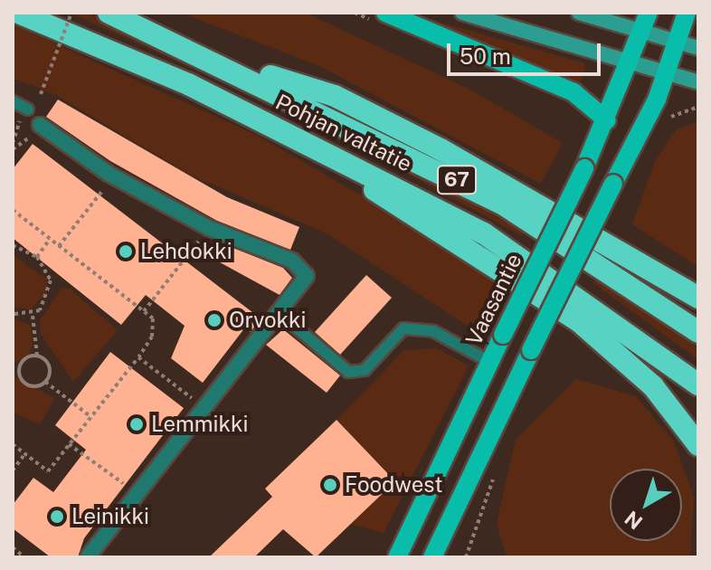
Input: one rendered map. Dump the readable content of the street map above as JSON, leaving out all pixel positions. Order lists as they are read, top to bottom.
{
  "streets": {
    "highway": ["Pohjan valtatie", "67"],
    "main road": ["Vaasantie"]
  },
  "places": [
    "Lehdokki",
    "Orvokki",
    "Lemmikki",
    "Foodwest",
    "Leinikki"
  ],
  "scale_bar": "50 m",
  "north": "bottom left"
}
